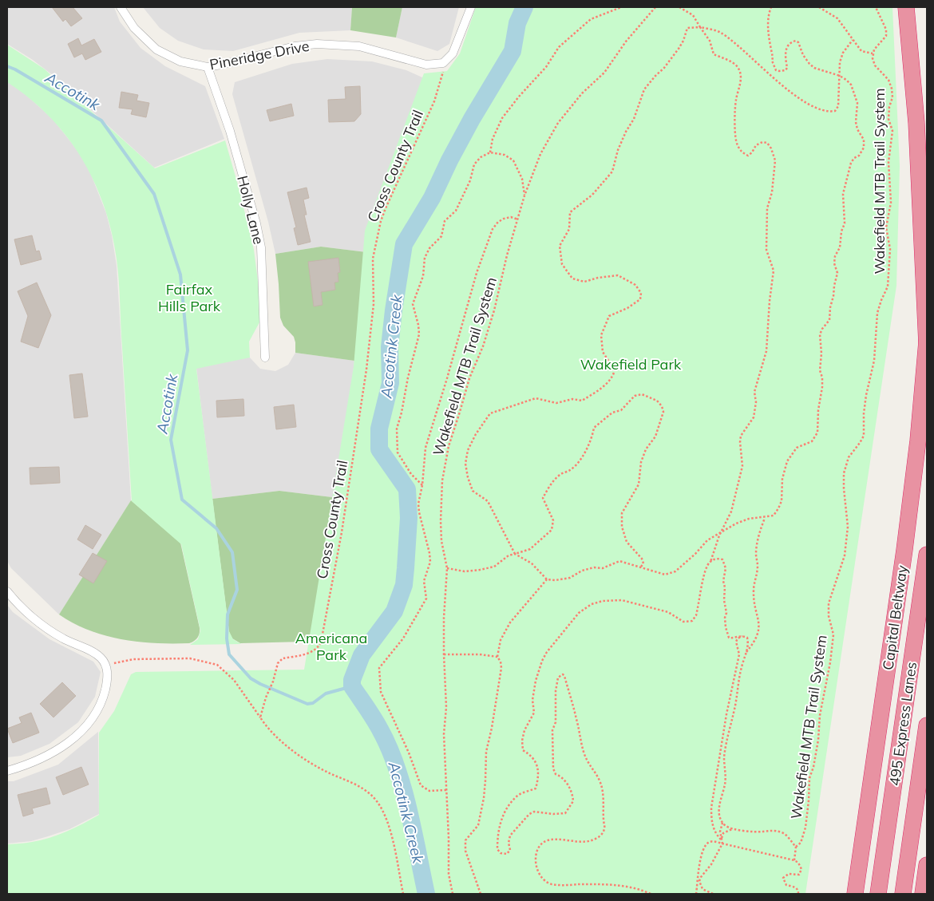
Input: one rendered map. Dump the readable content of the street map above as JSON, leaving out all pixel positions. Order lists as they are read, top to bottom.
{
  "streets": {
    "highway": ["Capital Beltway", "495 Express Lanes"],
    "street": ["Pineridge Drive", "Holly Lane"],
    "path": ["Cross County Trail", "Wakefield MTB Trail System"]
  },
  "crossings": [
    ["Pineridge Drive", "Cross County Trail"],
    ["Pineridge Drive", "Holly Lane"]
  ],
  "water": ["Accotink", "Accotink Creek"],
  "parks": ["Fairfax Hills Park", "Wakefield Park", "Americana Park"]
}
